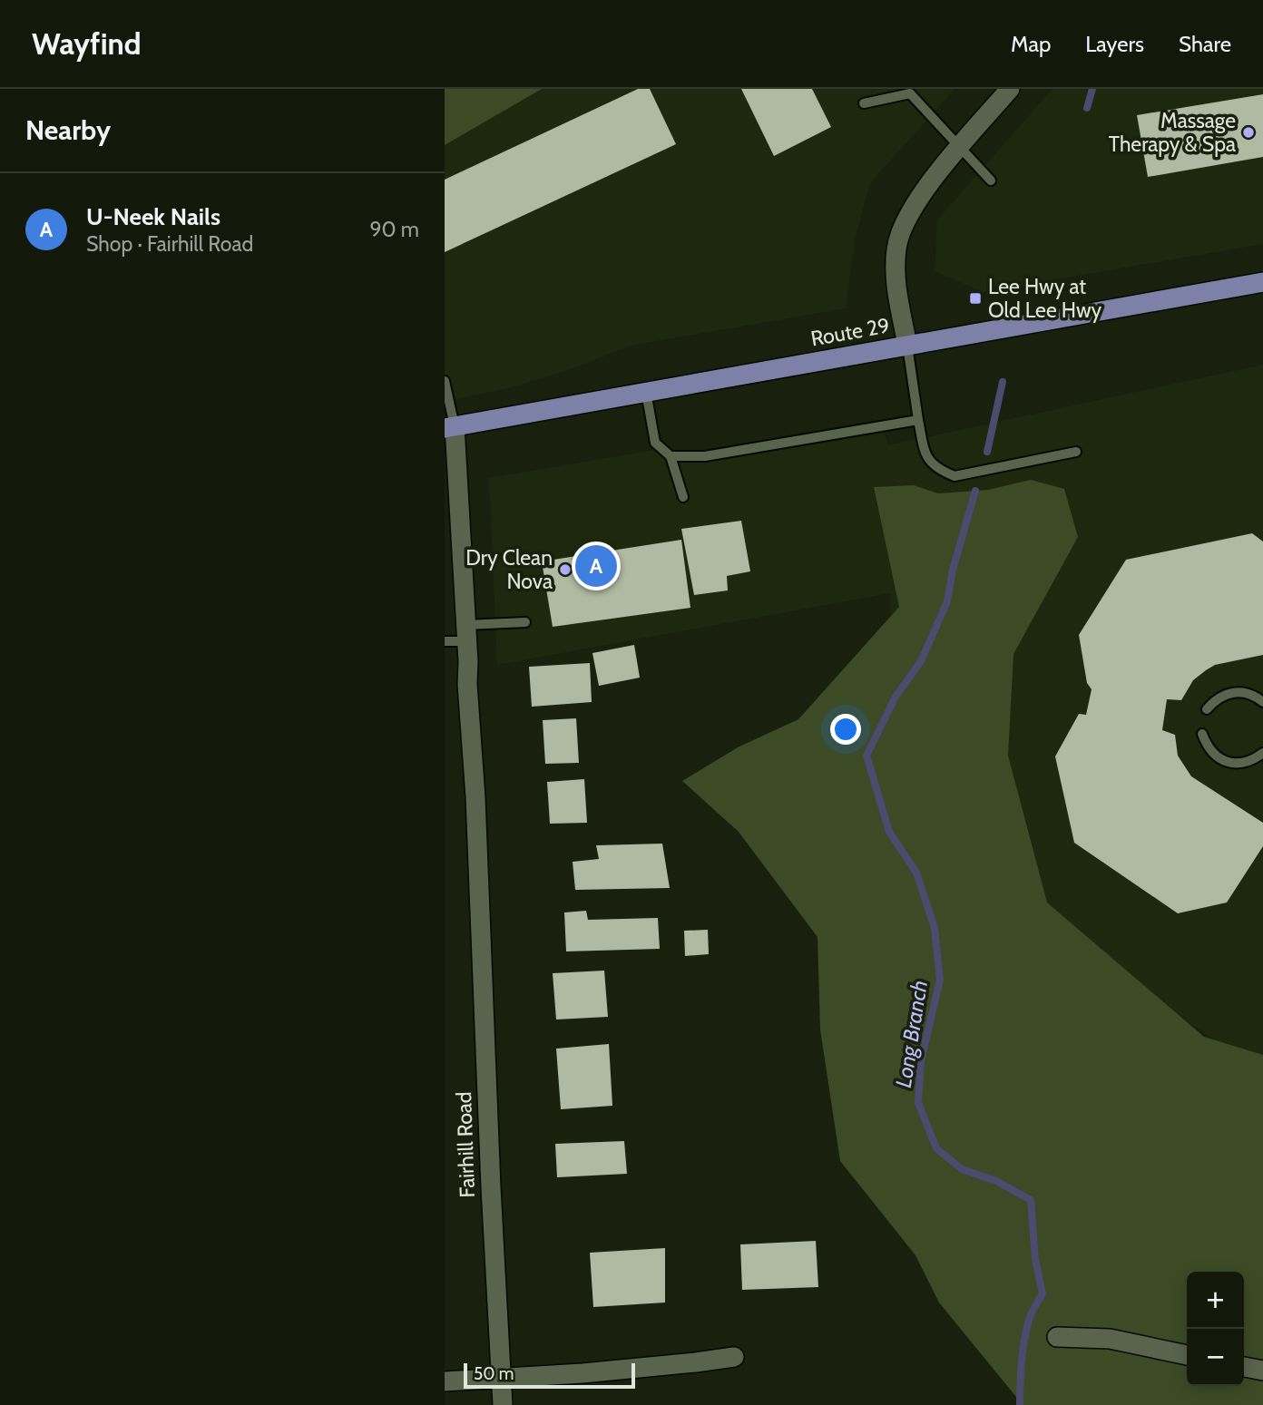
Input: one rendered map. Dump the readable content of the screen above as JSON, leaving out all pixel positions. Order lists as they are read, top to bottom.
{
  "streets": {
    "main road": ["Route 29"],
    "street": ["Fairhill Road"]
  },
  "crossings": [
    ["Route 29", "Fairhill Road"]
  ],
  "water": ["Long Branch"],
  "places": {
    "other": ["Massage Therapy & Spa", "Dry Clean Nova"],
    "transit": ["Lee Hwy at Old Lee Hwy"]
  },
  "scale_bar": "50 m",
  "page": {
    "header": "Wayfind",
    "nav": ["Map", "Layers", "Share"],
    "heading": "Nearby",
    "list": [
      {
        "mark": "A",
        "name": "U-Neek Nails",
        "note": "Shop · Fairhill Road",
        "value": "90 m"
      }
    ],
    "pins": "A",
    "map_buttons": ["+", "−"],
    "scale": "50 m"
  }
}
